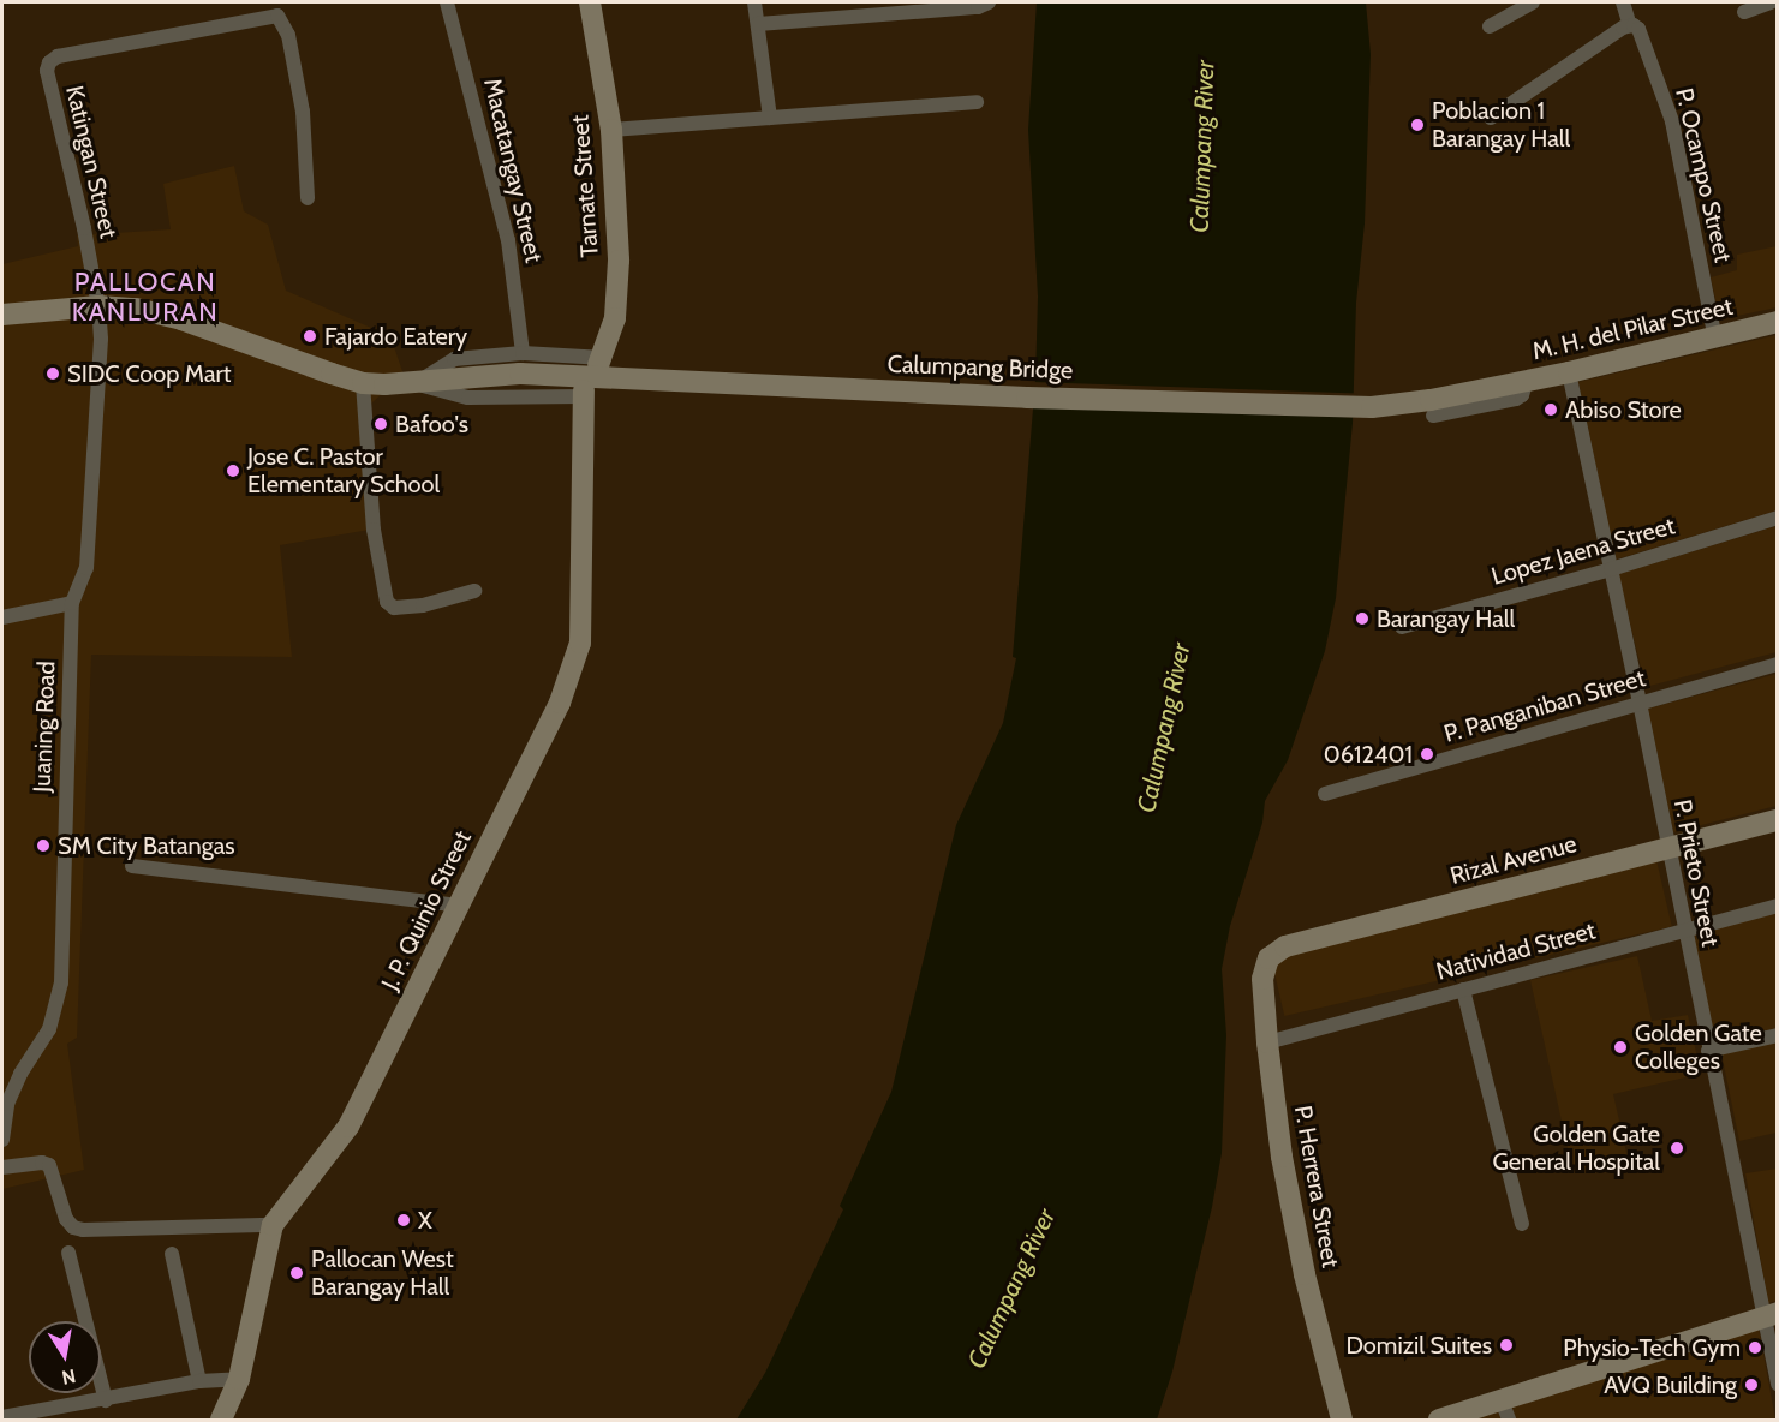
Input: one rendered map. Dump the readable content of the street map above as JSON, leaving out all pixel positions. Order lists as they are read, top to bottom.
{
  "streets": {
    "street": [
      "Katingan Street",
      "Macatangay Street",
      "P. Ocampo Street",
      "Tarnate Street",
      "M. H. del Pilar Street",
      "Calumpang Bridge",
      "Lopez Jaena Street",
      "P. Panganiban Street",
      "Juaning Road",
      "Rizal Avenue",
      "P. Prieto Street",
      "J. P. Quinio Street",
      "Natividad Street",
      "P. Herrera Street"
    ]
  },
  "crossings": [
    ["Katingan Street", "Calumpang Bridge"],
    ["Katingan Street", "Juaning Road"],
    ["P. Ocampo Street", "M. H. del Pilar Street"],
    ["M. H. del Pilar Street", "Calumpang Bridge"],
    ["M. H. del Pilar Street", "P. Prieto Street"],
    ["Calumpang Bridge", "Juaning Road"],
    ["Lopez Jaena Street", "P. Prieto Street"],
    ["P. Panganiban Street", "P. Prieto Street"],
    ["Rizal Avenue", "P. Prieto Street"],
    ["Rizal Avenue", "P. Herrera Street"],
    ["P. Prieto Street", "Natividad Street"],
    ["Natividad Street", "P. Herrera Street"]
  ],
  "districts": ["PALLOCAN KANLURAN"],
  "water": ["Calumpang River"],
  "places": [
    "Poblacion 1 Barangay Hall",
    "Fajardo Eatery",
    "SIDC Coop Mart",
    "Abiso Store",
    "Bafoo's",
    "Jose C. Pastor Elementary School",
    "Barangay Hall",
    "0612401",
    "SM City Batangas",
    "Golden Gate Colleges",
    "Golden Gate General Hospital",
    "X",
    "Pallocan West Barangay Hall",
    "Domizil Suites",
    "Physio-Tech Gym",
    "AVQ Building"
  ],
  "north": "bottom"
}
